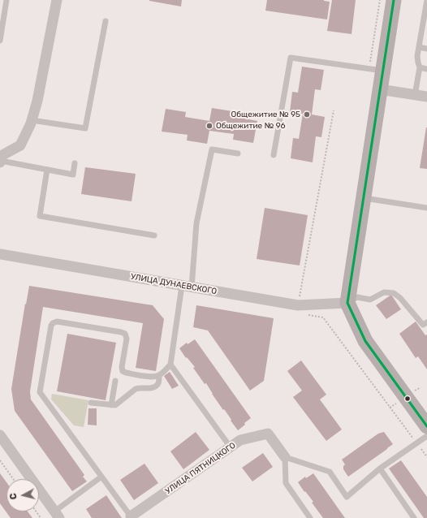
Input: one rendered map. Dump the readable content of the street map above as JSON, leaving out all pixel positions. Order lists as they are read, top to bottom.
{
  "streets": {
    "street": ["УЛИЦА ДУНАЕВСКОГО", "УЛИЦА ПЯТНИЦКОГО"]
  },
  "places": ["Общежитие № 95", "Общежитие № 96"],
  "north": "left"
}
